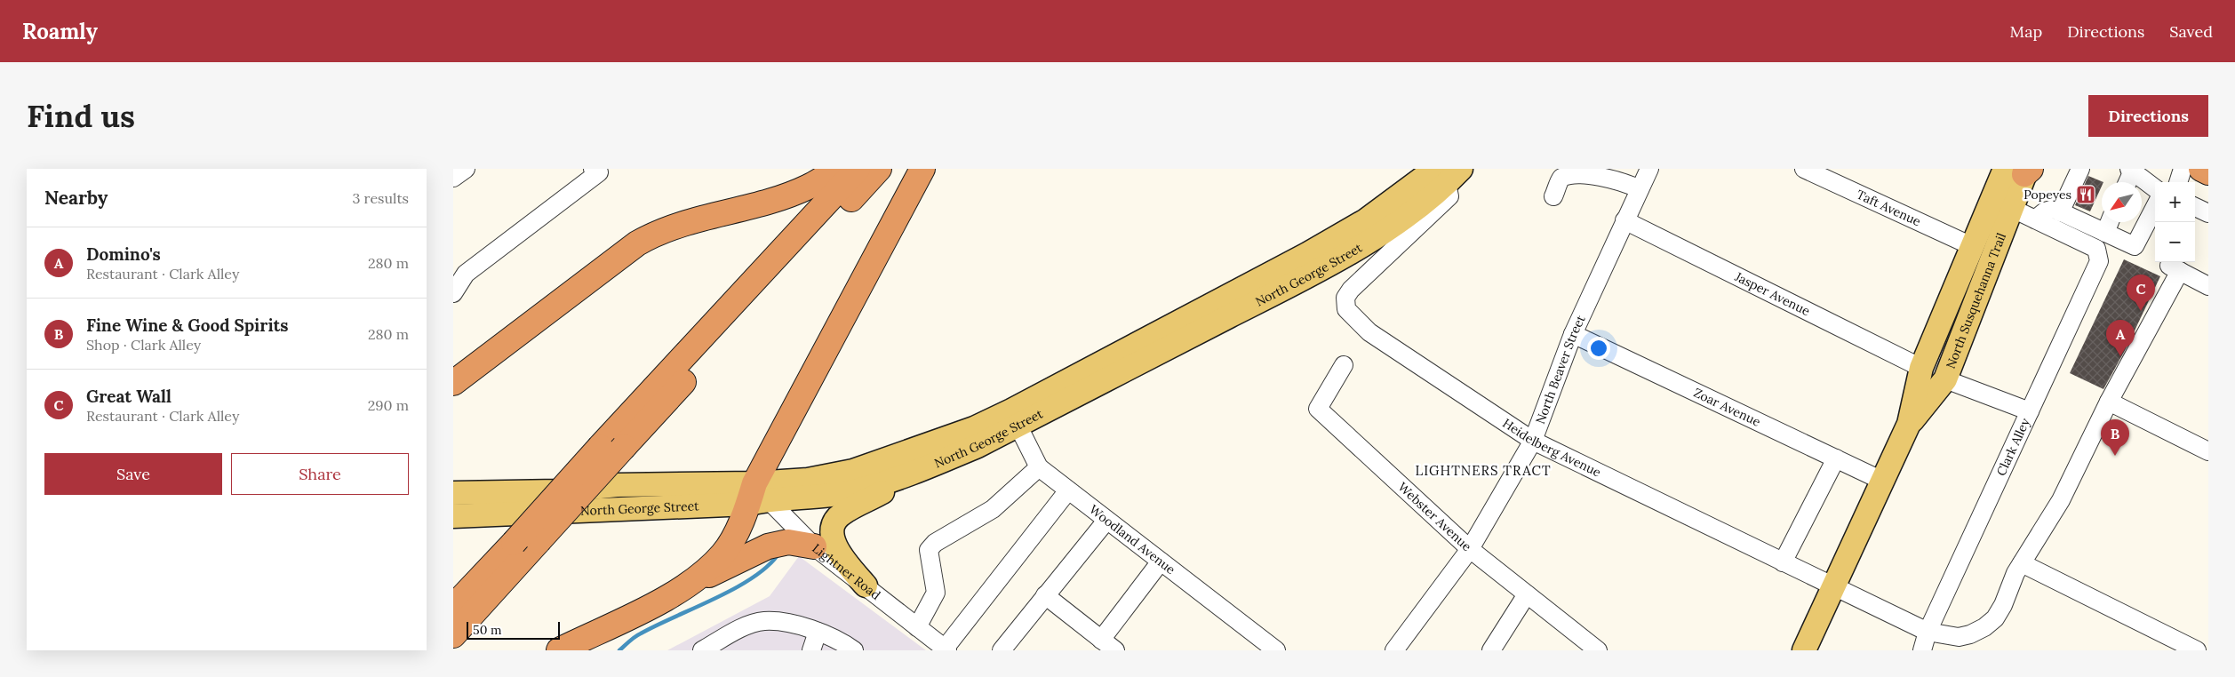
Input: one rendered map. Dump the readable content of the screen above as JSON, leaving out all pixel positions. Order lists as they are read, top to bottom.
{
  "streets": {
    "main road": ["North George Street", "North Susquehanna Trail"],
    "street": [
      "Taft Avenue",
      "Jasper Avenue",
      "North Beaver Street",
      "Zoar Avenue",
      "Heidelberg Avenue",
      "Clark Alley",
      "Webster Avenue",
      "Woodland Avenue",
      "Lightner Road"
    ]
  },
  "crossings": [
    ["Taft Avenue", "North Susquehanna Trail"],
    ["North George Street", "Heidelberg Avenue"],
    ["North George Street", "Woodland Avenue"],
    ["North George Street", "Lightner Road"],
    ["Jasper Avenue", "North Susquehanna Trail"],
    ["Jasper Avenue", "North Beaver Street"],
    ["North Susquehanna Trail", "Zoar Avenue"],
    ["North Susquehanna Trail", "Heidelberg Avenue"],
    ["North Beaver Street", "Zoar Avenue"],
    ["North Beaver Street", "Heidelberg Avenue"],
    ["North Beaver Street", "Webster Avenue"],
    ["Heidelberg Avenue", "Clark Alley"]
  ],
  "districts": ["LIGHTNERS TRACT"],
  "places": {
    "restaurant": ["Popeyes"]
  },
  "scale_bar": "50 m",
  "north": "bottom left",
  "page": {
    "header": "Roamly",
    "nav": ["Map", "Directions", "Saved"],
    "buttons": [
      "Directions",
      ["Save", "Share"]
    ],
    "title": "Find us",
    "heading": ["Nearby", "3 results"],
    "map_buttons": ["+", "−"],
    "list": [
      {
        "mark": "A",
        "name": "Domino's",
        "note": "Restaurant · Clark Alley",
        "value": "280 m"
      },
      {
        "mark": "B",
        "name": "Fine Wine & Good Spirits",
        "note": "Shop · Clark Alley",
        "value": "280 m"
      },
      {
        "mark": "C",
        "name": "Great Wall",
        "note": "Restaurant · Clark Alley",
        "value": "290 m"
      }
    ],
    "pins": ["C", "A", "B"],
    "scale": "50 m"
  }
}
